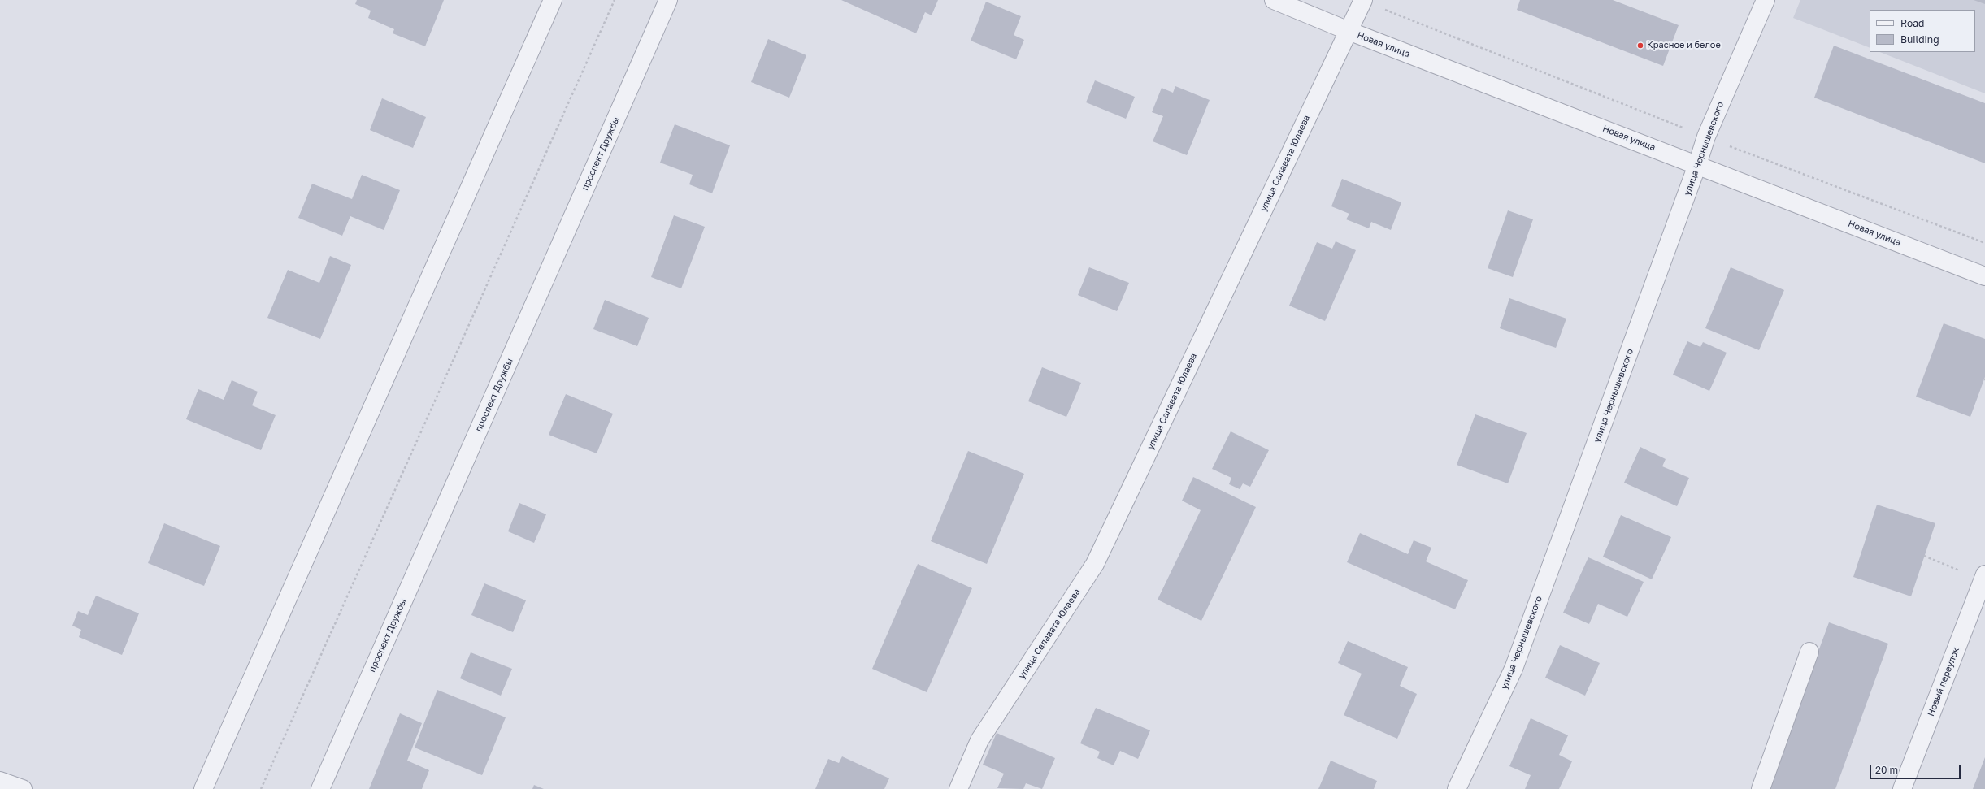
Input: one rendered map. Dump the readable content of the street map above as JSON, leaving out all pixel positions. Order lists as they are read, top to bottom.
{
  "streets": {
    "street": [
      "Новая улица",
      "улица Чернышевского",
      "проспект Дружбы",
      "улица Салавата Юлаева",
      "Новый переулок"
    ]
  },
  "crossings": [
    ["Новая улица", "улица Чернышевского"],
    ["Новая улица", "улица Салавата Юлаева"]
  ],
  "places": ["Красное и белое"],
  "legend": ["Road", "Building"],
  "scale_bar": "20 m"
}
